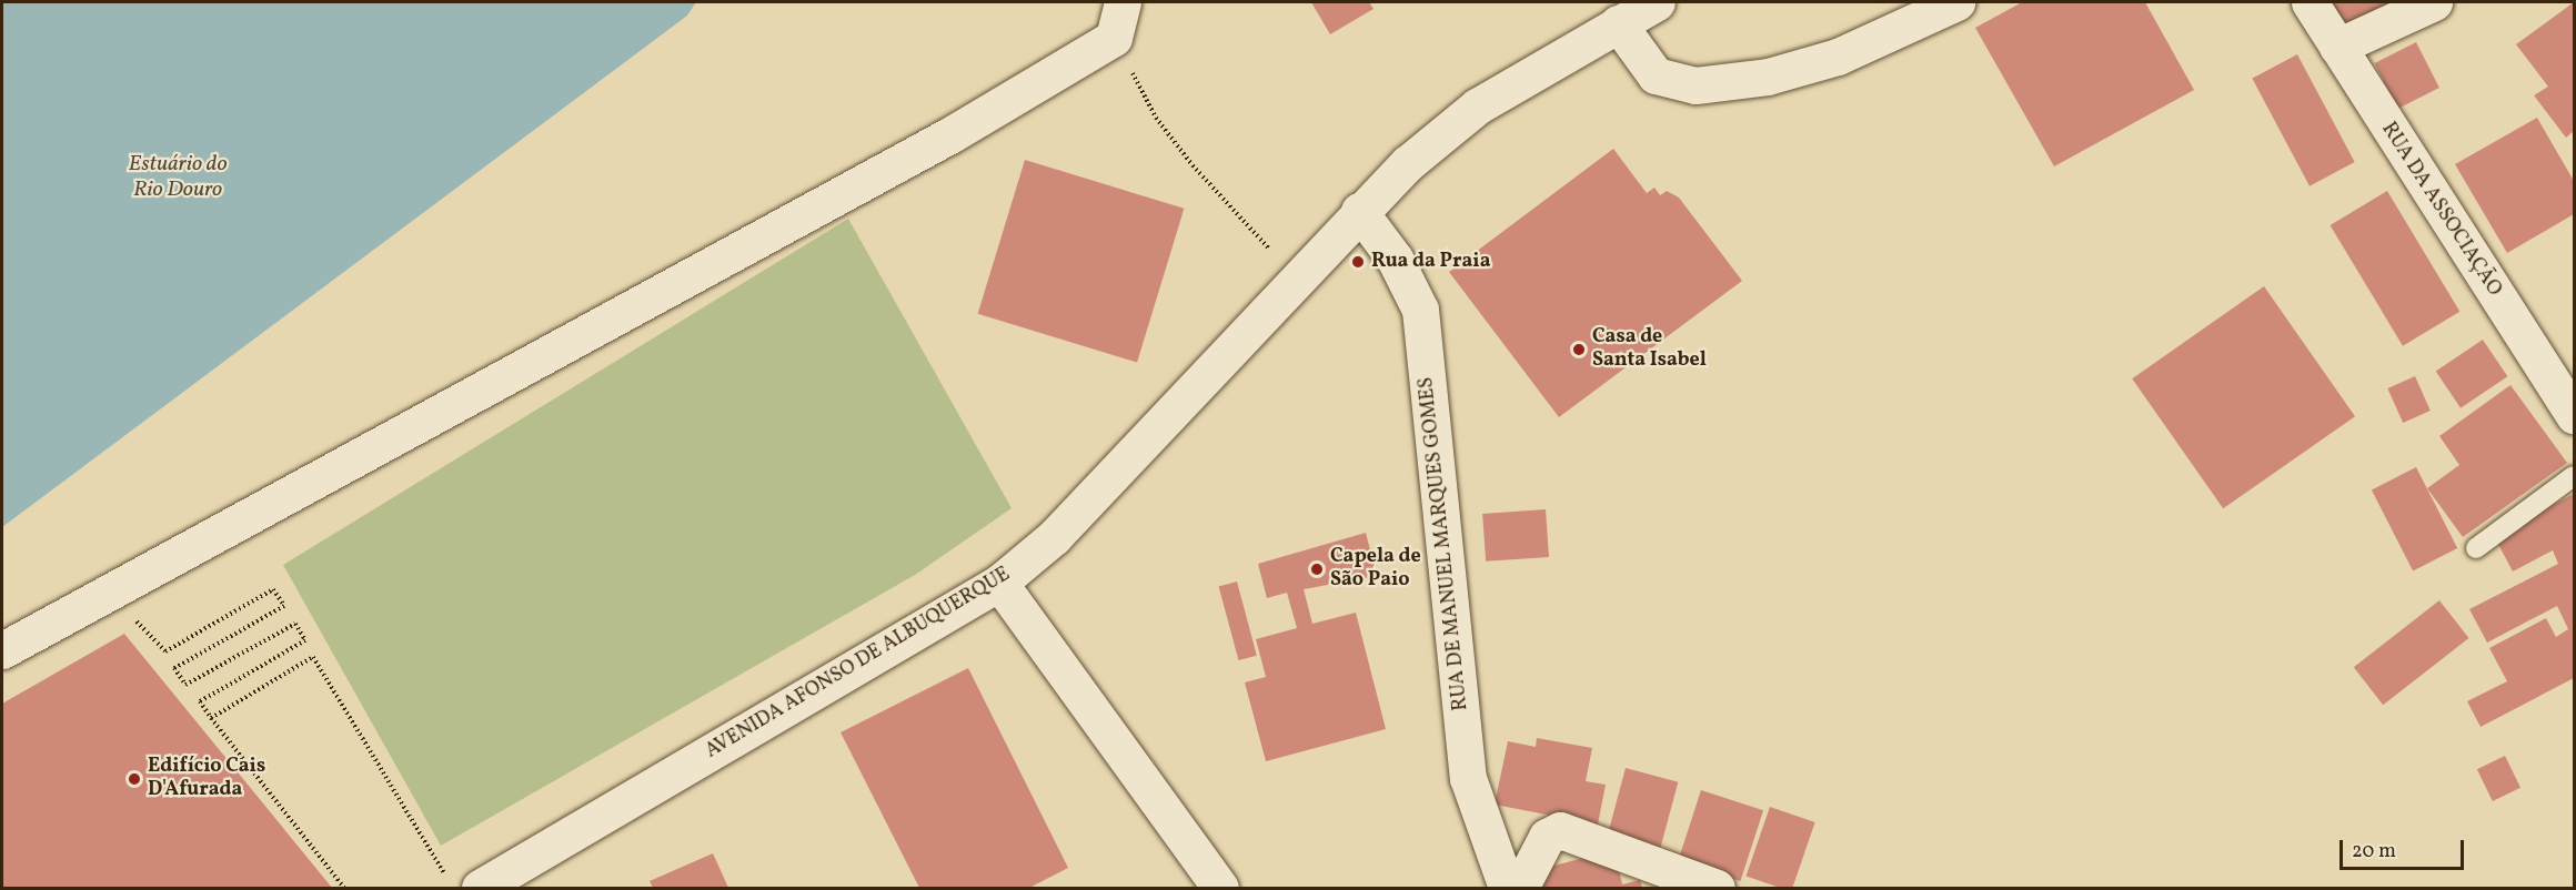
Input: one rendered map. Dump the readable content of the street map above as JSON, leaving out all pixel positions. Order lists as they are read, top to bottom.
{
  "streets": {
    "street": ["RUA DA ASSOCIAÇÃO", "RUA DE MANUEL MARQUES GOMES", "AVENIDA AFONSO DE ALBUQUERQUE"]
  },
  "crossings": [
    ["RUA DE MANUEL MARQUES GOMES", "AVENIDA AFONSO DE ALBUQUERQUE"]
  ],
  "water": ["Estuário do Rio Douro"],
  "places": [
    "Rua da Praia",
    "Casa de Santa Isabel",
    "Capela de São Paio",
    "Edifício Cais D'Afurada"
  ],
  "scale_bar": "20 m"
}
